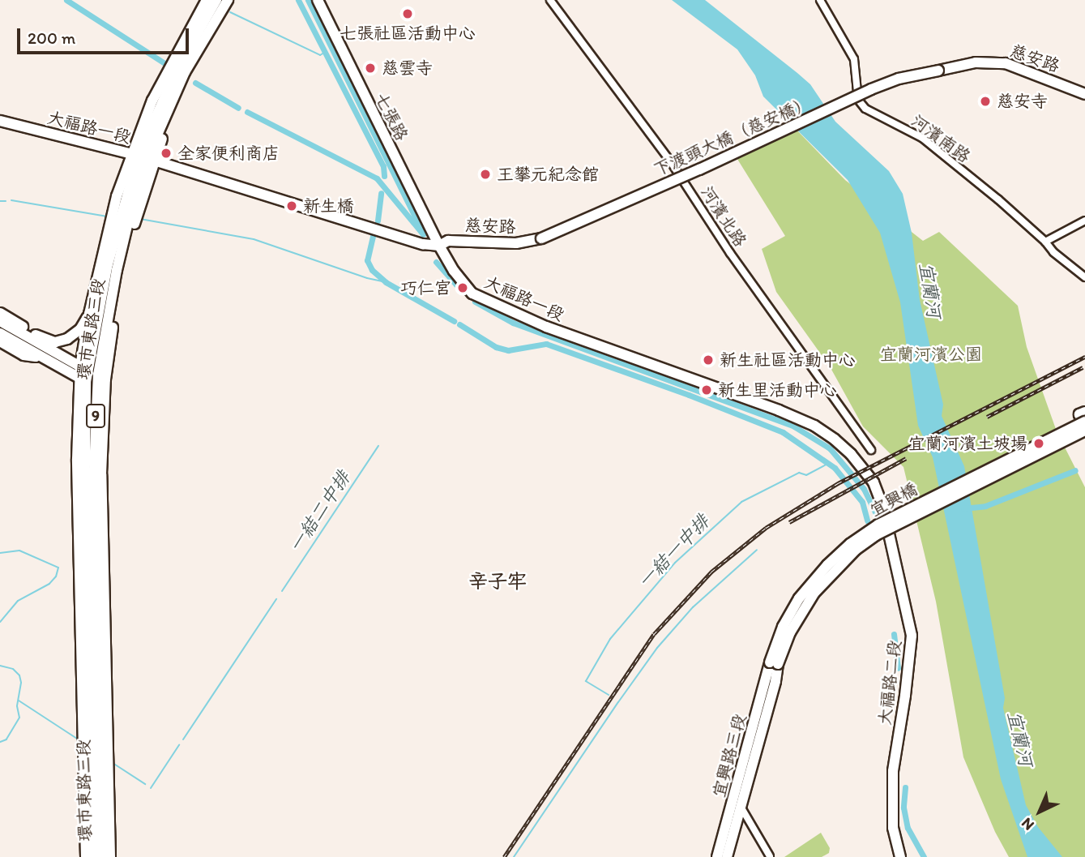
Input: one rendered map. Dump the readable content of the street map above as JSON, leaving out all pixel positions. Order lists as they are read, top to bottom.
{
  "streets": {
    "main road": [
      "慈安路",
      "七張路",
      "大福路一段",
      "下渡頭大橋（慈安橋）",
      "環市東路三段",
      "9",
      "宜興橋",
      "大福路二段",
      "宜興路三段"
    ],
    "street": ["河濱南路", "河濱北路"]
  },
  "crossings": [
    ["慈安路", "七張路"],
    ["慈安路", "大福路一段"],
    ["慈安路", "下渡頭大橋（慈安橋）"],
    ["七張路", "大福路一段"],
    ["大福路一段", "環市東路三段"],
    ["大福路一段", "大福路二段"],
    ["宜興橋", "宜興路三段"]
  ],
  "districts": ["辛子牢"],
  "water": ["宜蘭河", "一結二中排", "一結一中排"],
  "parks": ["宜蘭河濱公園"],
  "places": [
    "七張社區活動中心",
    "慈雲寺",
    "慈安寺",
    "全家便利商店",
    "王攀元紀念館",
    "新生橋",
    "巧仁宮",
    "新生社區活動中心",
    "新生里活動中心",
    "宜蘭河濱土坡場"
  ],
  "scale_bar": "200 m",
  "north": "bottom left"
}
